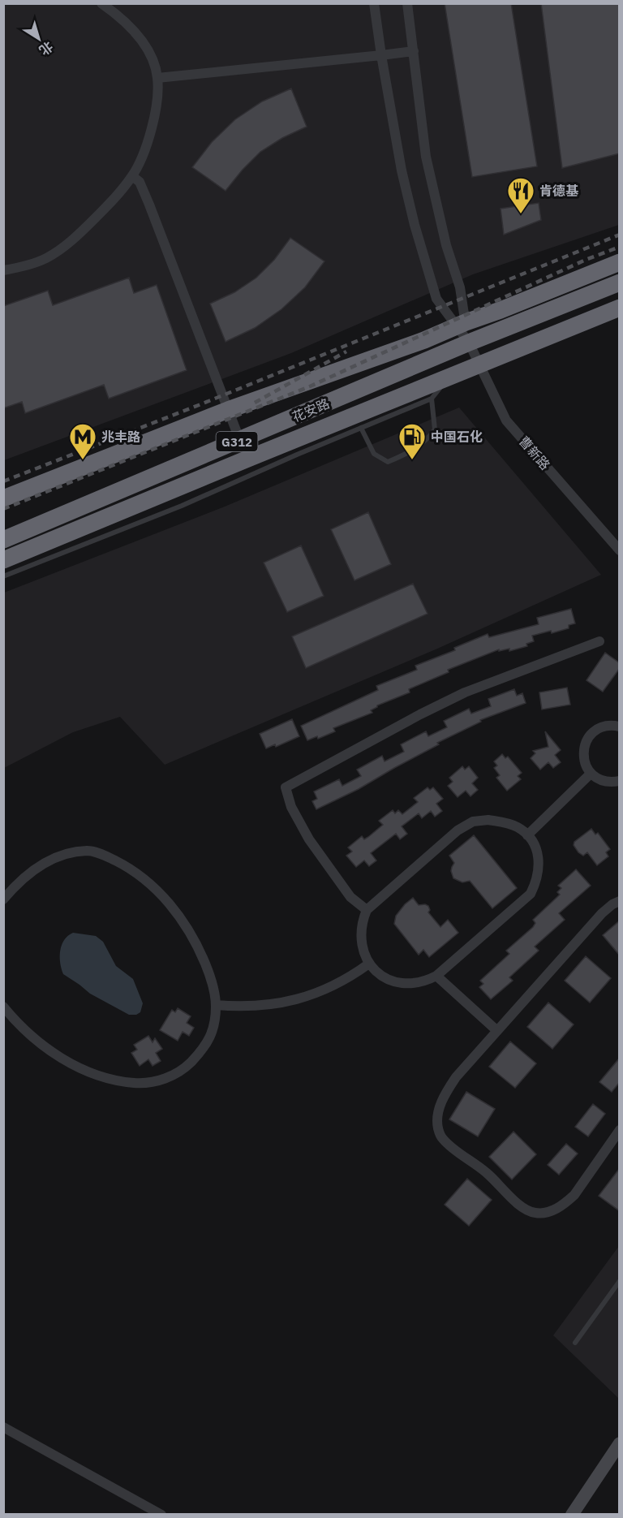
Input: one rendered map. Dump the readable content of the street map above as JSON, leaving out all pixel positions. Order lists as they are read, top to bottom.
{
  "streets": {
    "highway": ["花安路", "G312"],
    "street": ["曹新路"]
  },
  "crossings": [
    ["花安路", "曹新路"]
  ],
  "places": {
    "restaurant": ["肯德基"],
    "metro station": ["兆丰路"],
    "fuel station": ["中国石化"]
  },
  "north": "bottom right"
}
